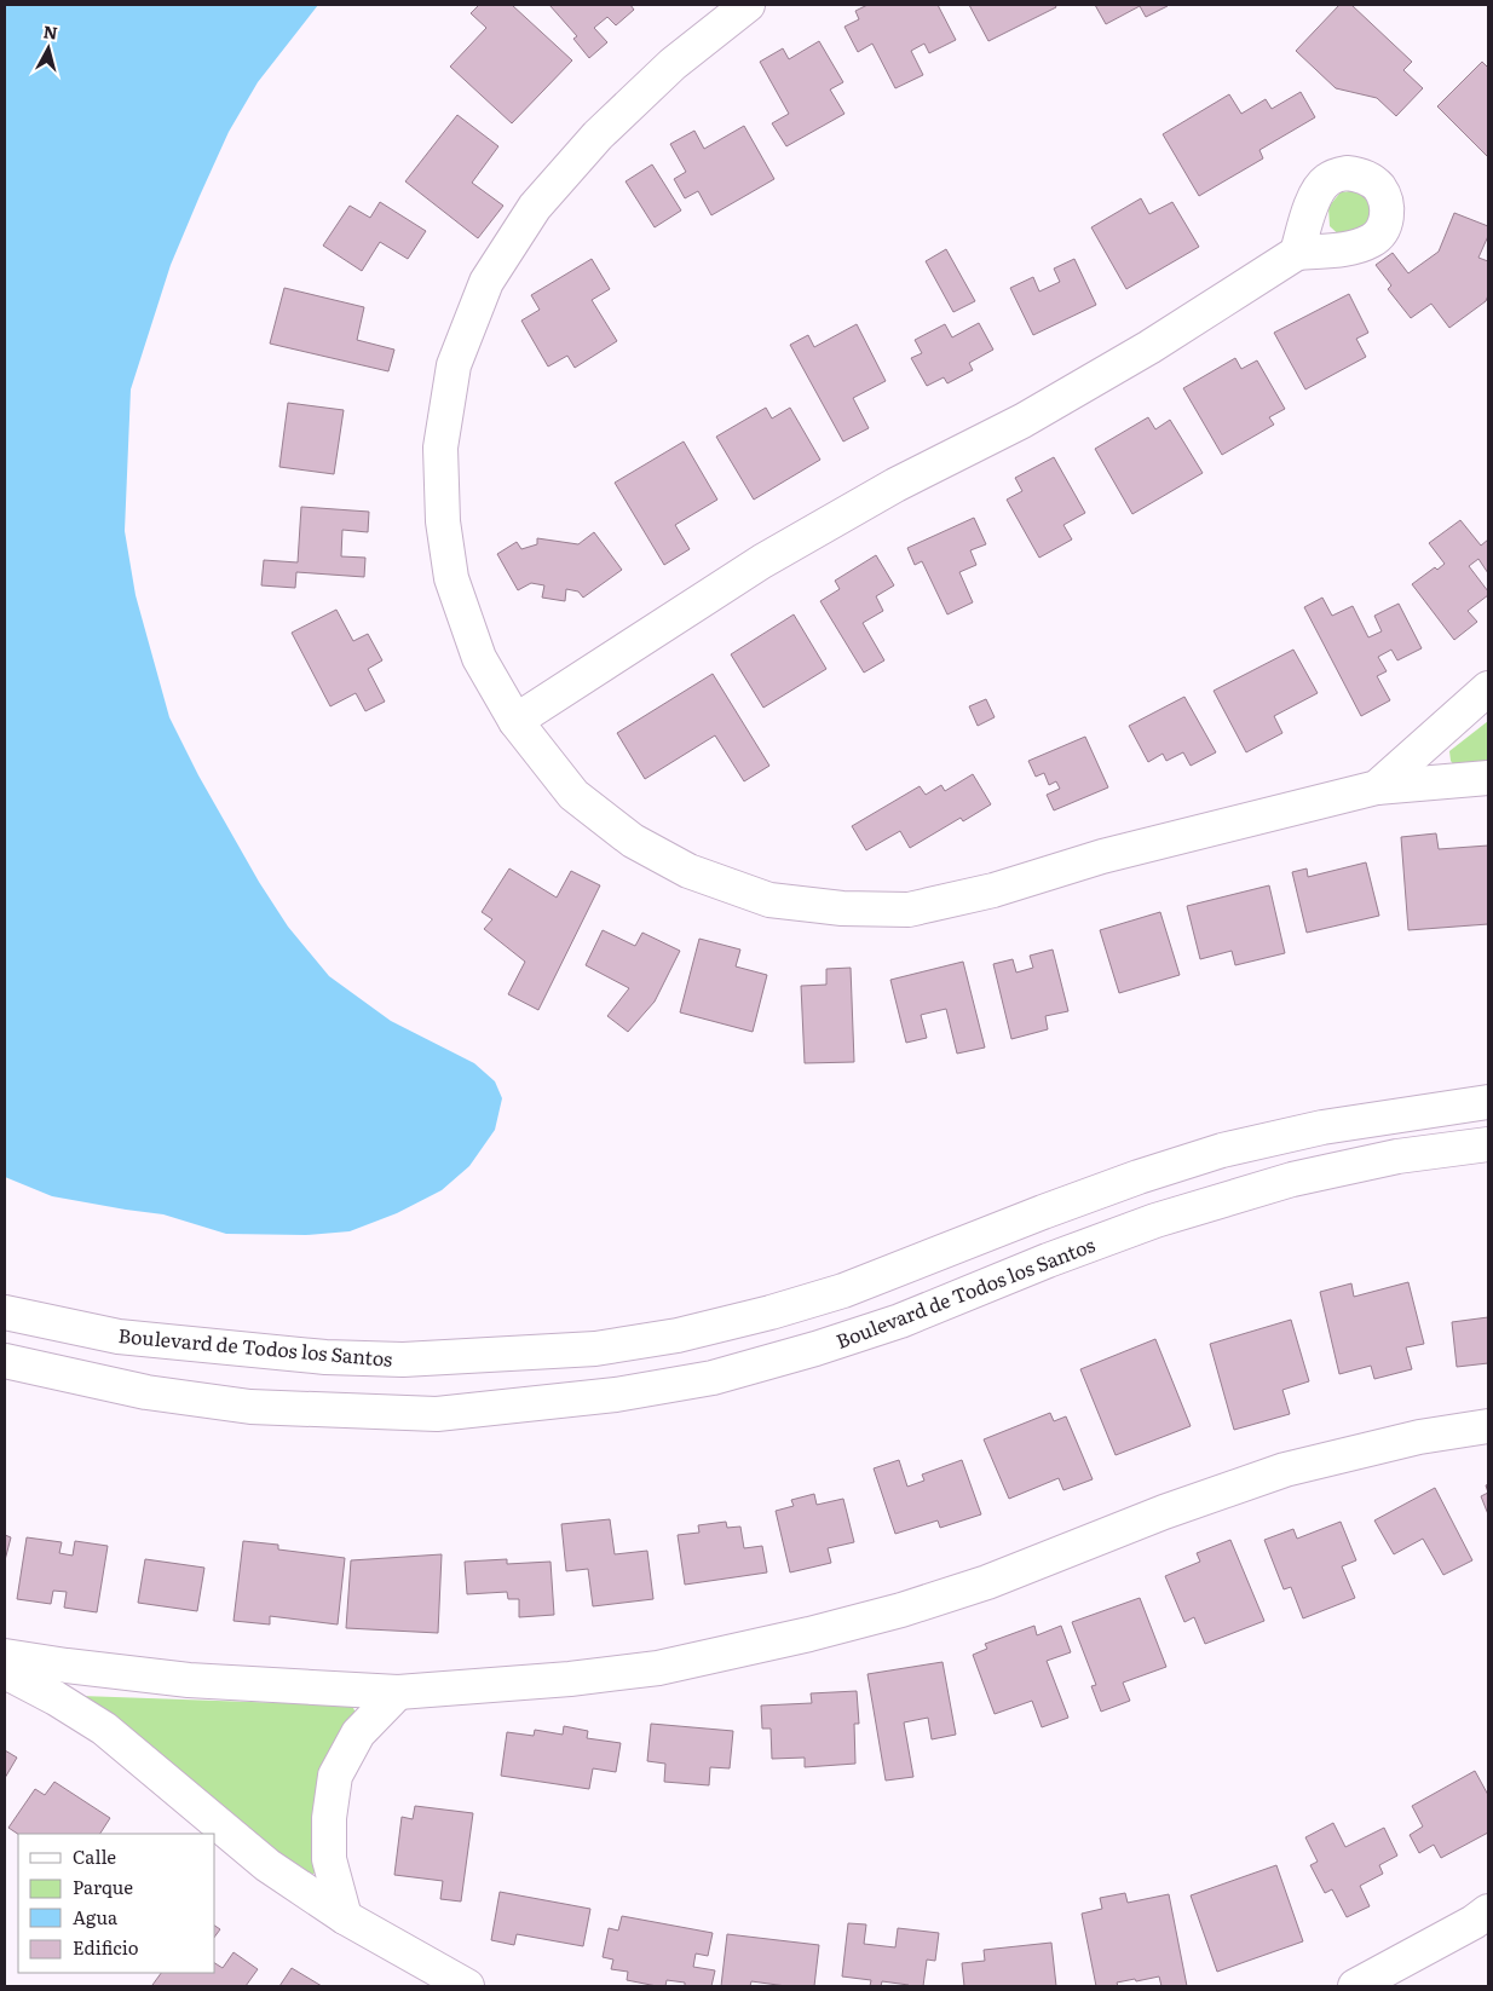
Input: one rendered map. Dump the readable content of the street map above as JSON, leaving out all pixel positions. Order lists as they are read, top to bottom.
{
  "streets": {
    "street": ["Boulevard de Todos los Santos"]
  },
  "legend": [
    "Calle",
    "Parque",
    "Agua",
    "Edificio"
  ],
  "north": "top"
}
